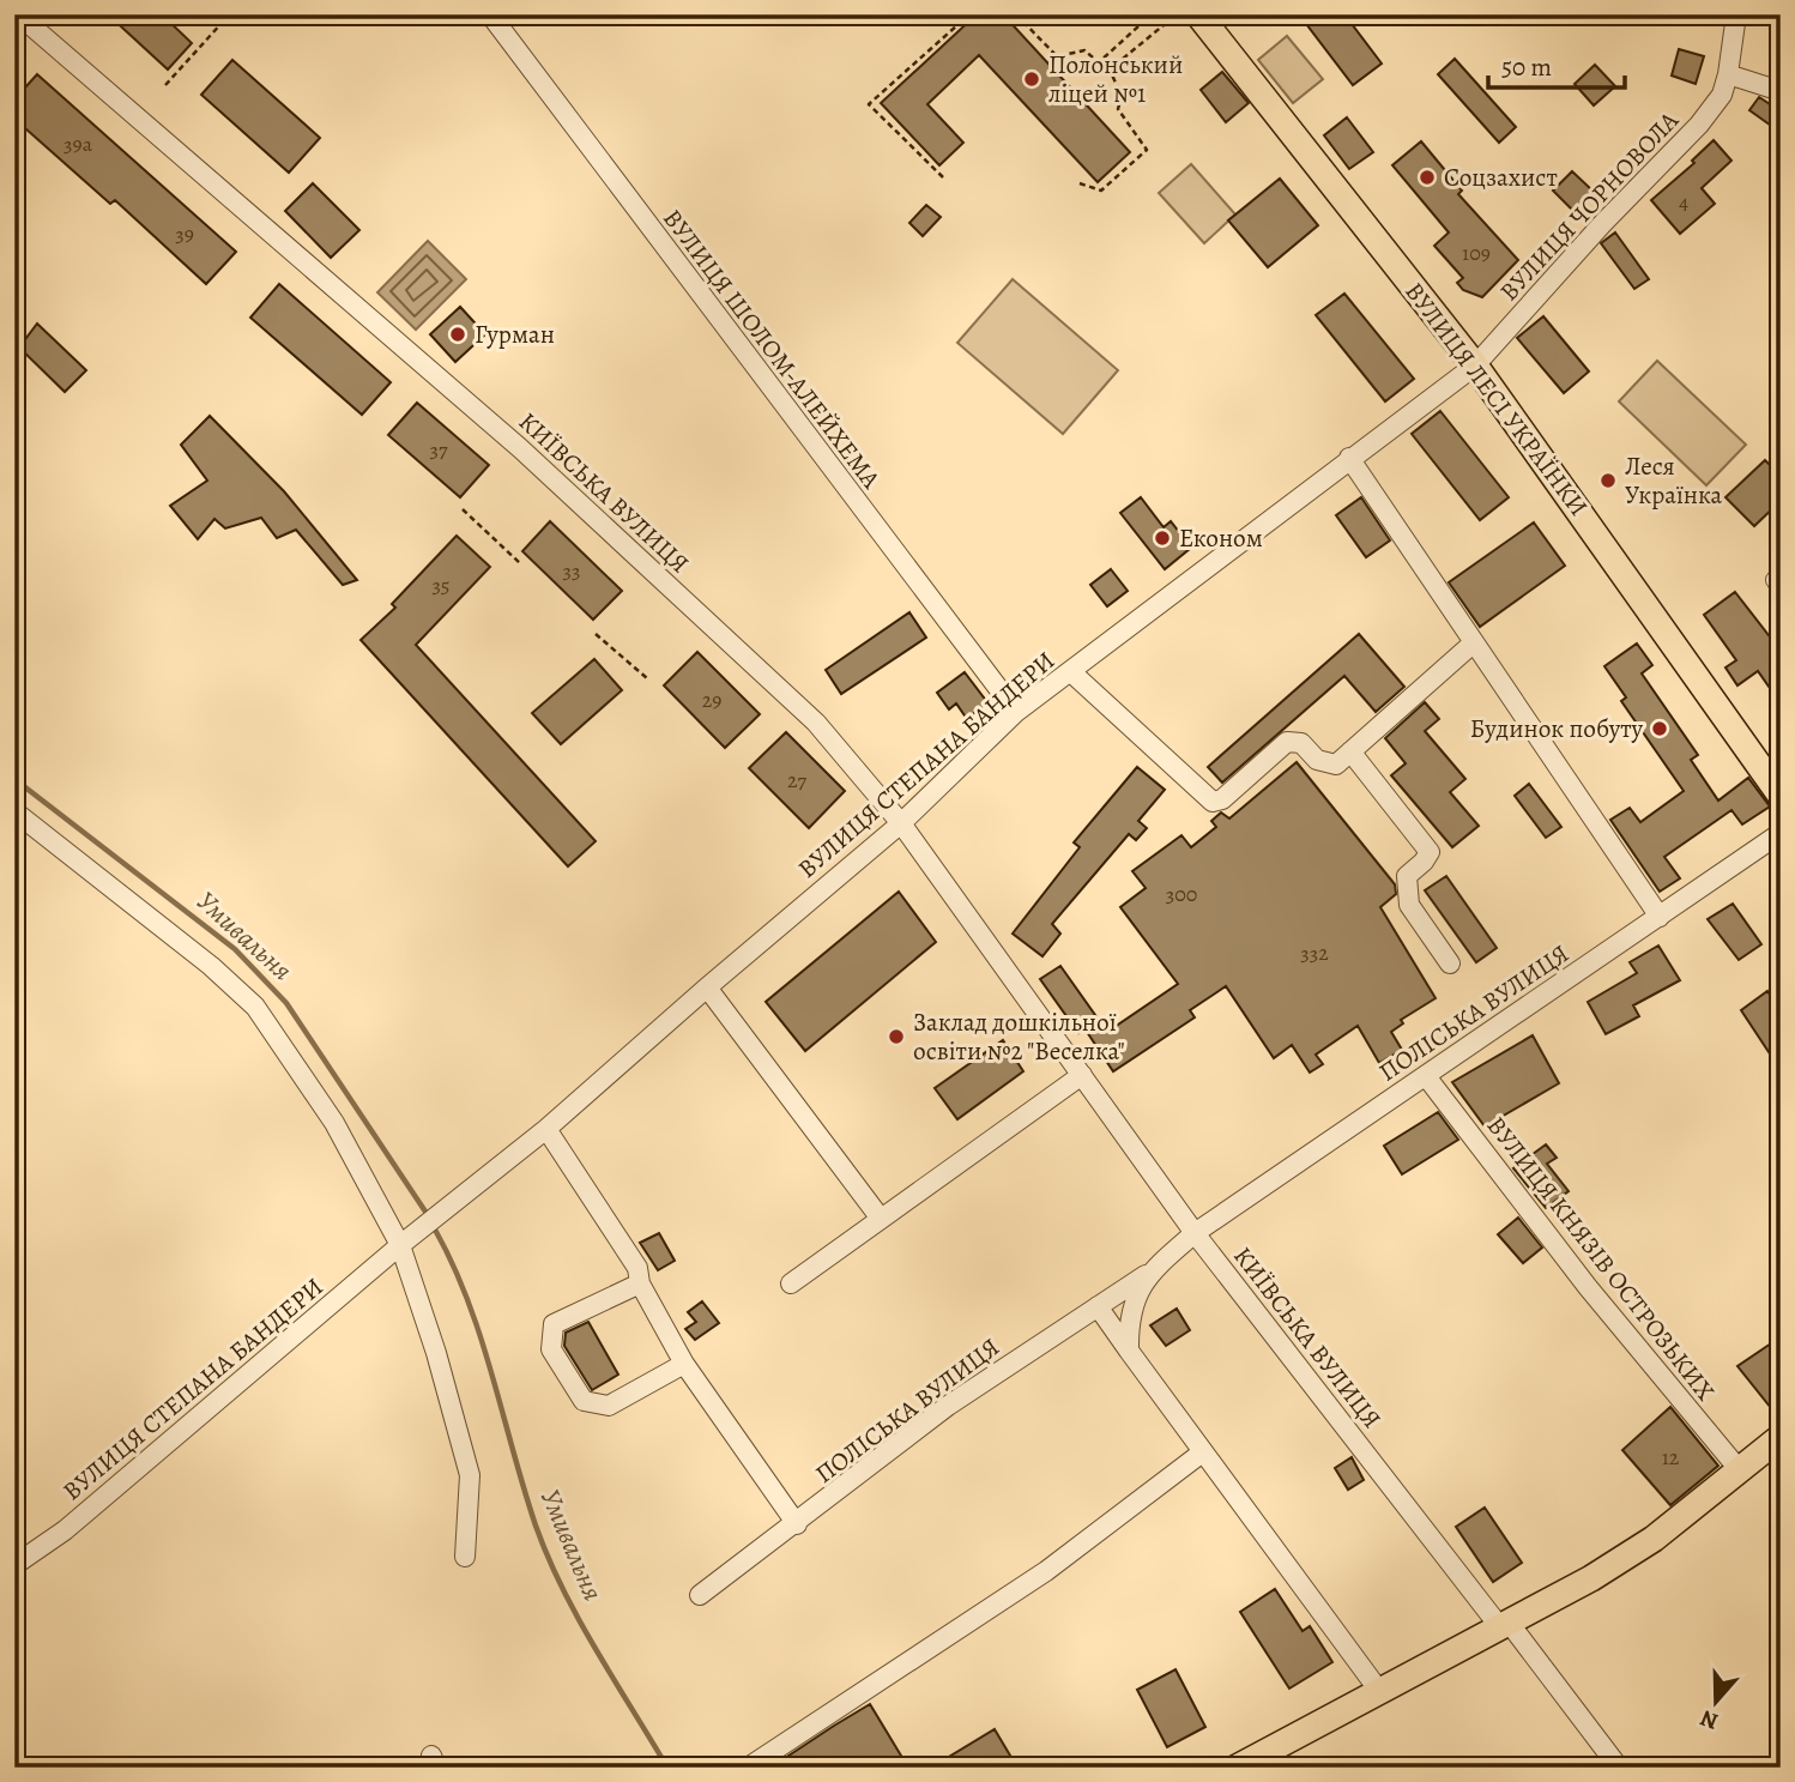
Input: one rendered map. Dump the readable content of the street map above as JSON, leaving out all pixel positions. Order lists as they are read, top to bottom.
{
  "streets": {
    "main road": ["ВУЛИЦЯ ЛЕСІ УКРАЇНКИ"],
    "street": [
      "ВУЛИЦЯ ЧОРНОВОЛА",
      "ВУЛИЦЯ ШОЛОМ-АЛЕЙХЕМА",
      "КИЇВСЬКА ВУЛИЦЯ",
      "ВУЛИЦЯ СТЕПАНА БАНДЕРИ",
      "ПОЛІСЬКА ВУЛИЦЯ",
      "ВУЛИЦЯ КНЯЗІВ ОСТРОЗЬКИХ"
    ]
  },
  "crossings": [
    ["ВУЛИЦЯ ЧОРНОВОЛА", "ВУЛИЦЯ ЛЕСІ УКРАЇНКИ"],
    ["ВУЛИЦЯ ЧОРНОВОЛА", "ВУЛИЦЯ СТЕПАНА БАНДЕРИ"],
    ["ВУЛИЦЯ ШОЛОМ-АЛЕЙХЕМА", "ВУЛИЦЯ СТЕПАНА БАНДЕРИ"],
    ["ВУЛИЦЯ ЛЕСІ УКРАЇНКИ", "ВУЛИЦЯ СТЕПАНА БАНДЕРИ"],
    ["КИЇВСЬКА ВУЛИЦЯ", "ВУЛИЦЯ СТЕПАНА БАНДЕРИ"],
    ["КИЇВСЬКА ВУЛИЦЯ", "ПОЛІСЬКА ВУЛИЦЯ"],
    ["ПОЛІСЬКА ВУЛИЦЯ", "ВУЛИЦЯ КНЯЗІВ ОСТРОЗЬКИХ"]
  ],
  "water": ["Умивальня"],
  "places": [
    "Полонський ліцей №1",
    "Соцзахист",
    "Гурман",
    "Леся Українка",
    "Економ",
    "Будинок побуту",
    "Заклад дошкільної освіти №2 \"Веселка\""
  ],
  "house_numbers": [
    "39а",
    "4",
    "39",
    "109",
    "37",
    "33",
    "35",
    "29",
    "27",
    "300",
    "332",
    "12"
  ],
  "scale_bar": "50 m",
  "north": "bottom"
}
